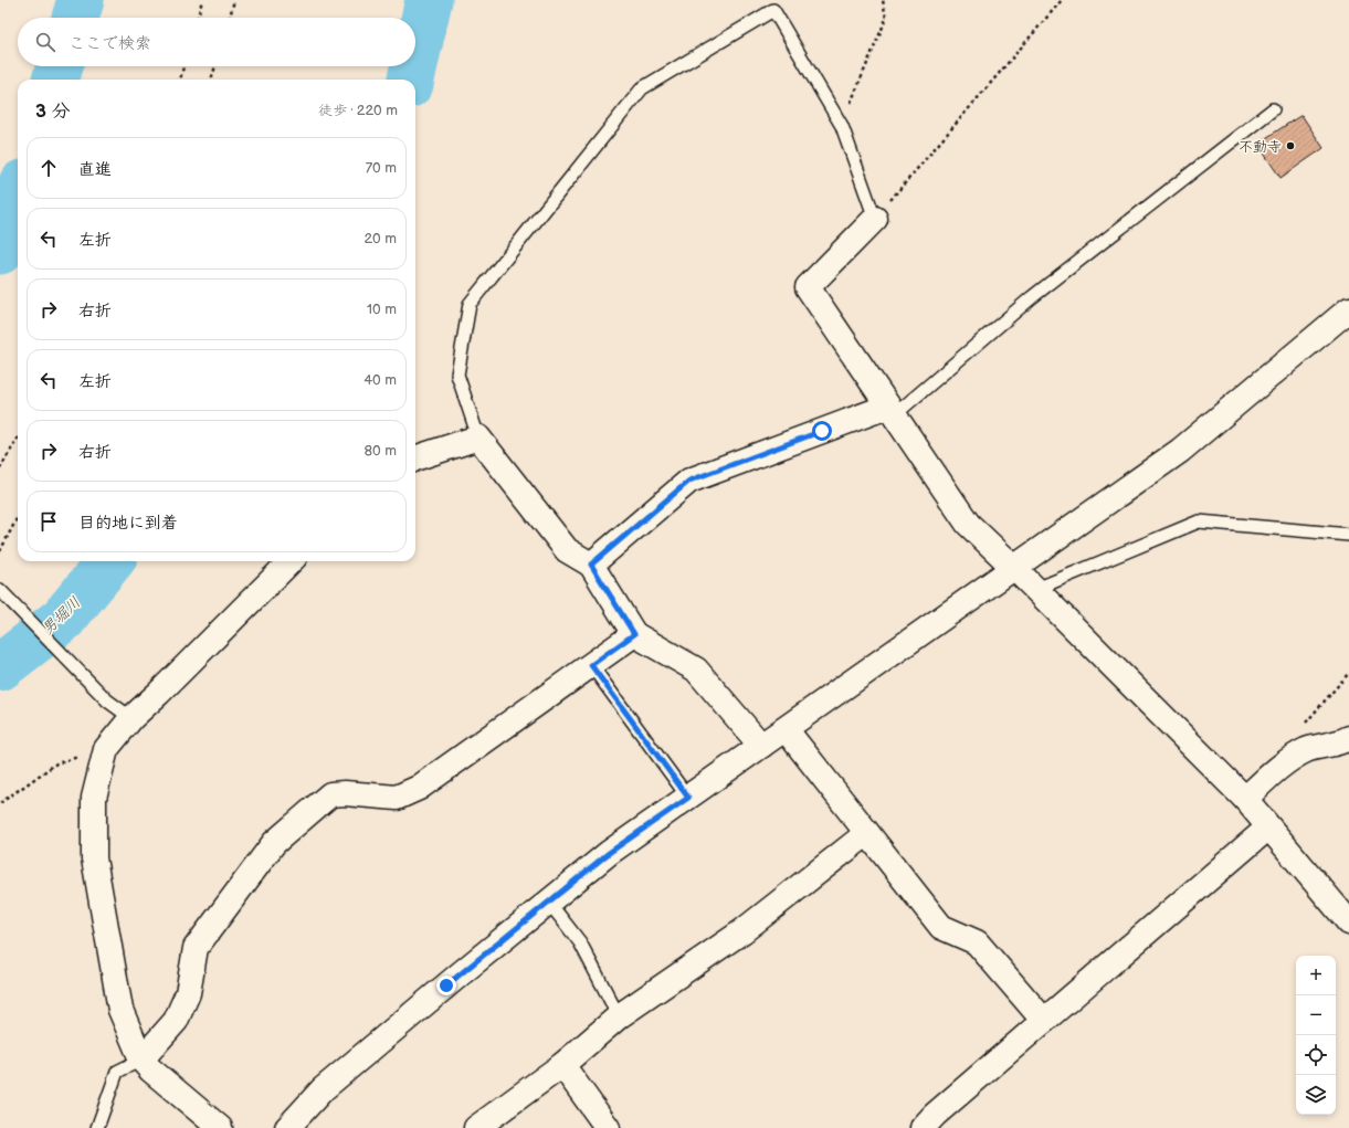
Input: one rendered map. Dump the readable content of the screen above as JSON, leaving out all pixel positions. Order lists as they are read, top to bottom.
{
  "water": ["男堀川"],
  "places": ["不動寺"],
  "page": {
    "search": "ここで検索",
    "heading": ["3 分", "徒歩 · 220 m"],
    "list": [
      ["直進", "70 m"],
      ["左折", "20 m"],
      ["右折", "10 m"],
      ["左折", "40 m"],
      ["右折", "80 m"],
      "目的地に到着"
    ],
    "map_buttons": ["+", "−"]
  }
}
